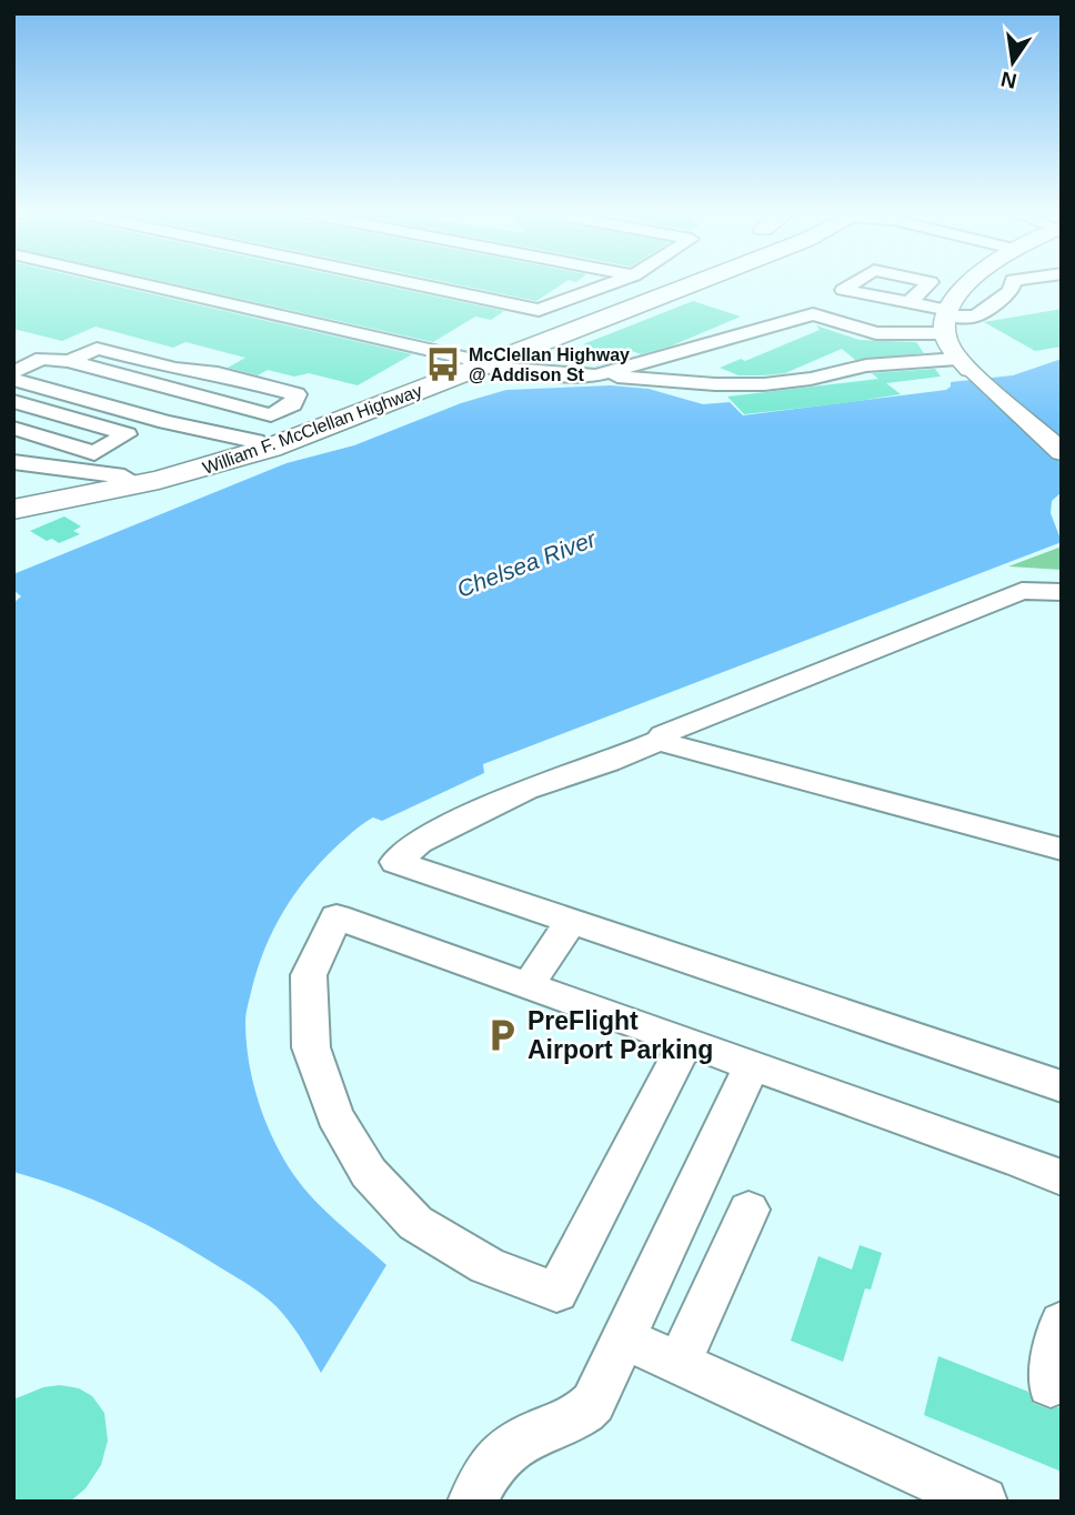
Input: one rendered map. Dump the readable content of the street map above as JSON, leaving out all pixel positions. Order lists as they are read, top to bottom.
{
  "streets": {
    "highway": ["William F. McClellan Highway"]
  },
  "water": ["Chelsea River"],
  "places": {
    "bus stop": ["McClellan Highway @ Addison St"],
    "parking": ["PreFlight Airport Parking"]
  },
  "north": "bottom"
}
